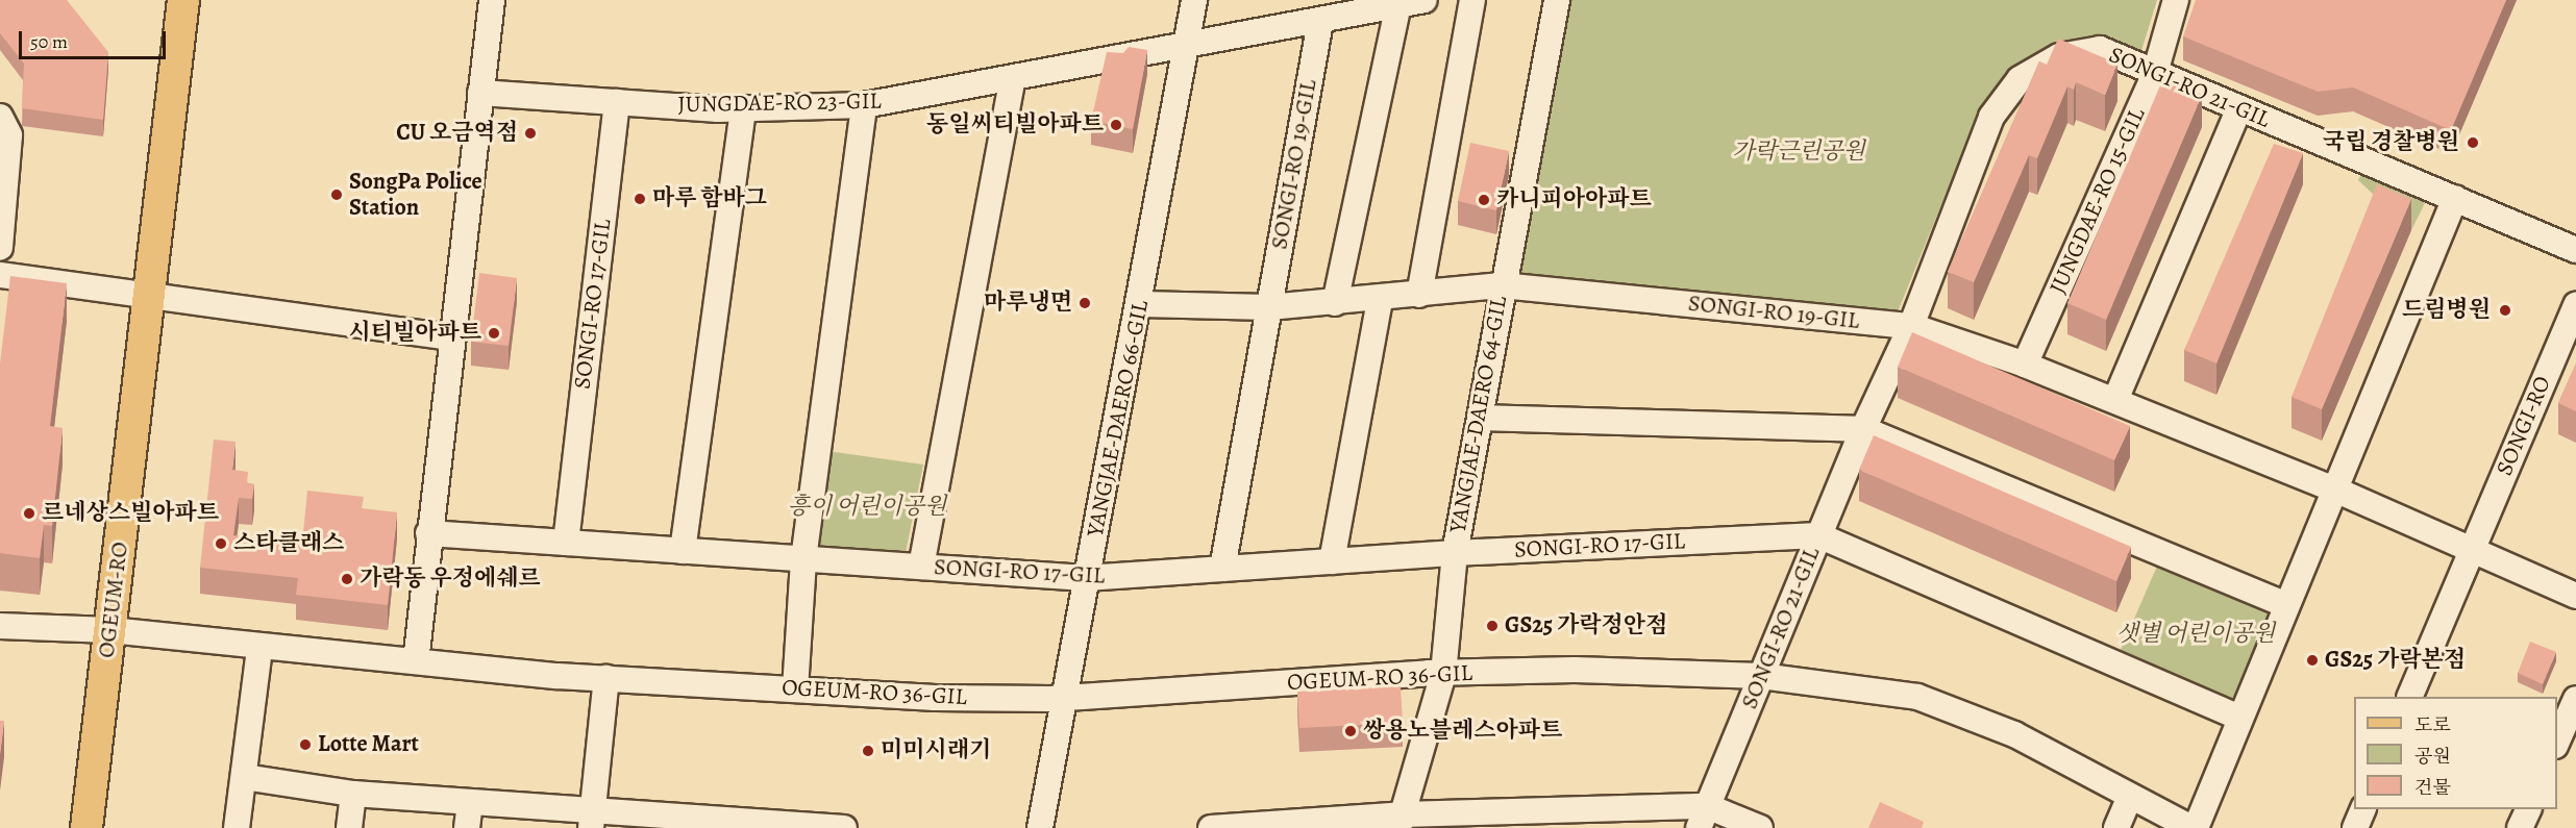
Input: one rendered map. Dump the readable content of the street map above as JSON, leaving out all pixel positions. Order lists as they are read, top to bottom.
{
  "streets": {
    "main road": ["OGEUM-RO"],
    "street": [
      "SONGI-RO 21-GIL",
      "JUNGDAE-RO 23-GIL",
      "SONGI-RO 19-GIL",
      "JUNGDAE-RO 15-GIL",
      "SONGI-RO 17-GIL",
      "YANGJAE-DAERO 64-GIL",
      "YANGJAE-DAERO 66-GIL",
      "SONGI-RO",
      "OGEUM-RO 36-GIL"
    ]
  },
  "crossings": [
    ["SONGI-RO 21-GIL", "SONGI-RO 19-GIL"],
    ["SONGI-RO 21-GIL", "JUNGDAE-RO 15-GIL"],
    ["SONGI-RO 21-GIL", "SONGI-RO 17-GIL"],
    ["SONGI-RO 21-GIL", "OGEUM-RO 36-GIL"],
    ["JUNGDAE-RO 23-GIL", "SONGI-RO 17-GIL"],
    ["JUNGDAE-RO 23-GIL", "YANGJAE-DAERO 66-GIL"],
    ["SONGI-RO 19-GIL", "JUNGDAE-RO 15-GIL"],
    ["SONGI-RO 19-GIL", "SONGI-RO 17-GIL"],
    ["SONGI-RO 19-GIL", "YANGJAE-DAERO 64-GIL"],
    ["SONGI-RO 19-GIL", "YANGJAE-DAERO 66-GIL"],
    ["SONGI-RO 19-GIL", "SONGI-RO"],
    ["SONGI-RO 19-GIL", "OGEUM-RO 36-GIL"],
    ["SONGI-RO 17-GIL", "YANGJAE-DAERO 64-GIL"],
    ["SONGI-RO 17-GIL", "YANGJAE-DAERO 66-GIL"],
    ["SONGI-RO 17-GIL", "OGEUM-RO 36-GIL"],
    ["YANGJAE-DAERO 64-GIL", "OGEUM-RO 36-GIL"],
    ["YANGJAE-DAERO 66-GIL", "OGEUM-RO 36-GIL"],
    ["OGEUM-RO", "OGEUM-RO 36-GIL"]
  ],
  "parks": ["가락근린공원", "흥이 어린이공원", "샛별 어린이공원"],
  "places": [
    "동일씨티빌아파트",
    "CU 오금역점",
    "국립 경찰병원",
    "SongPa Police Station",
    "마루 함바그",
    "카니피아아파트",
    "마루냉면",
    "드림병원",
    "시티빌아파트",
    "르네상스빌아파트",
    "스타클래스",
    "가락동 우정에쉐르",
    "GS25 가락정안점",
    "GS25 가락본점",
    "쌍용노블레스아파트",
    "Lotte Mart",
    "미미시래기"
  ],
  "legend": ["도로", "공원", "건물"],
  "scale_bar": "50 m"
}
